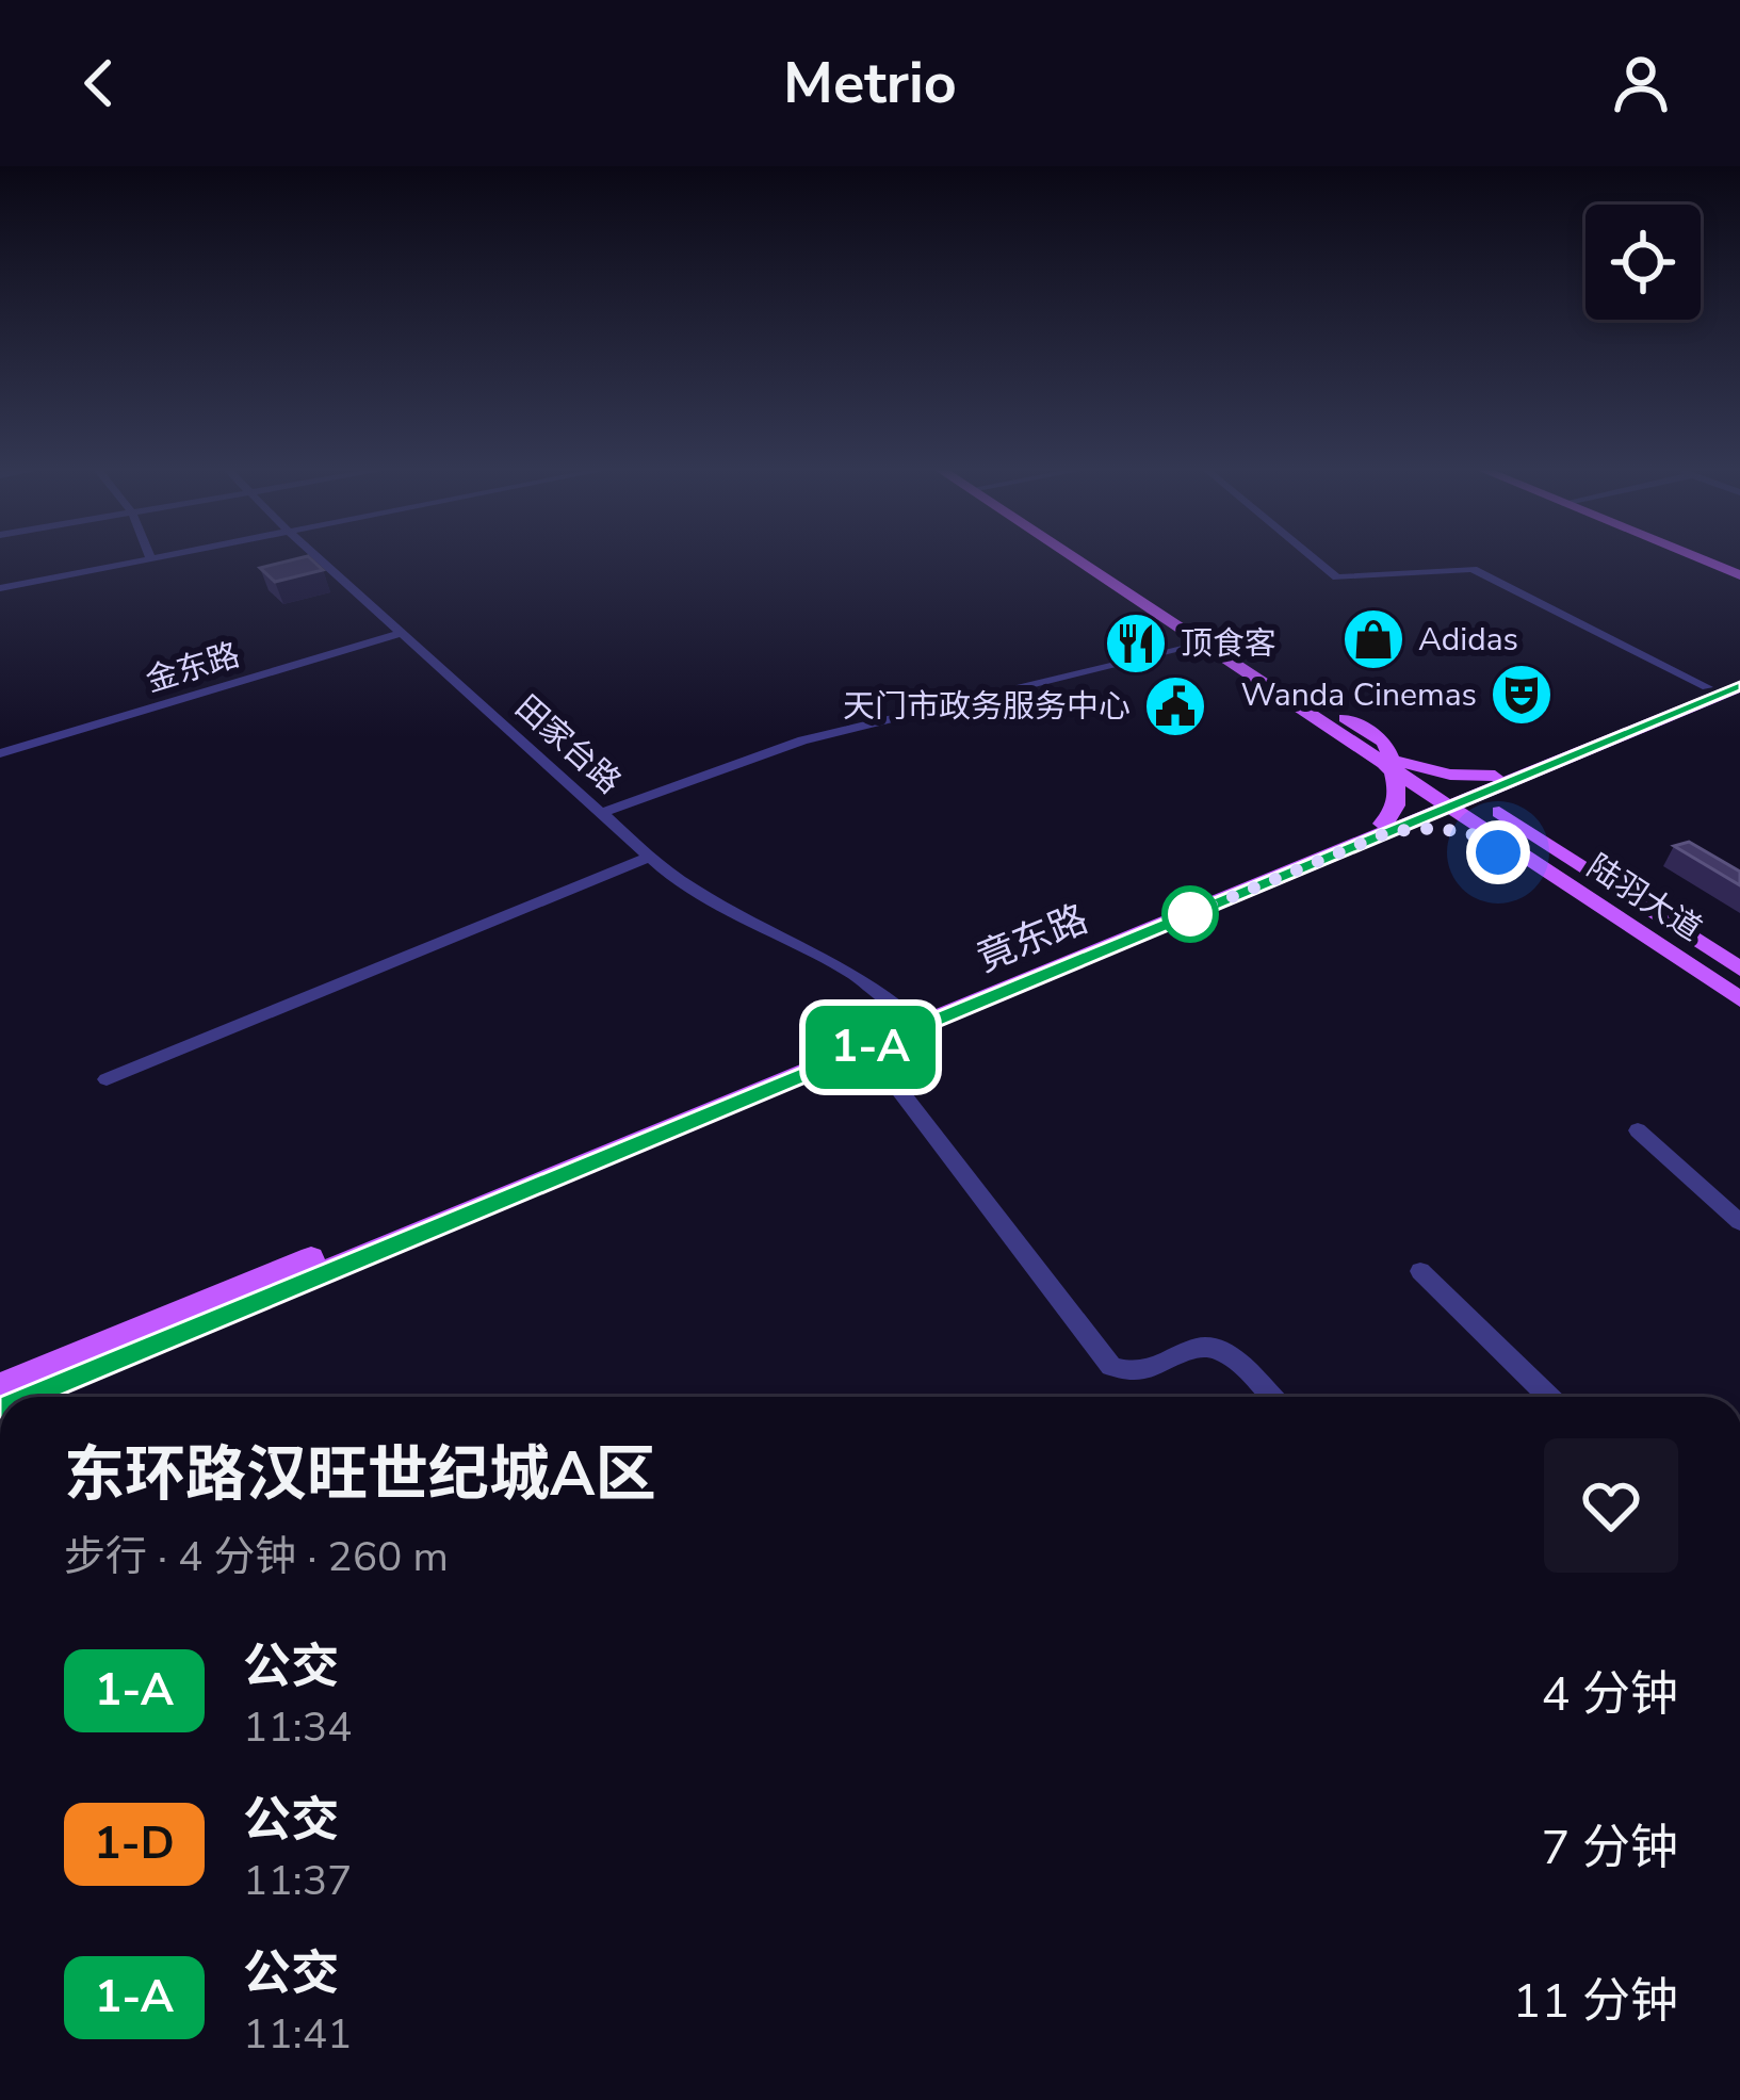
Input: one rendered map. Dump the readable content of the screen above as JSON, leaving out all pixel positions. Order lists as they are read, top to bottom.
{
  "streets": {
    "main road": ["陆羽大道", "竟东路"],
    "street": ["金东路", "田家台路"]
  },
  "crossings": [
    ["金东路", "田家台路"],
    ["田家台路", "竟东路"],
    ["陆羽大道", "竟东路"]
  ],
  "places": {
    "shop": ["Adidas"],
    "restaurant": ["顶食客"],
    "theatre": ["Wanda Cinemas"],
    "public building": ["天门市政务服务中心"]
  },
  "lines": ["bus line 1-A"],
  "page": {
    "header": "Metrio",
    "on_map": "1-A",
    "heading": ["东环路汉旺世纪城A区", "步行 · 4 分钟 · 260 m"],
    "list": [
      {
        "mark": "1-A",
        "name": "公交",
        "note": "11:34",
        "value": "4 分钟"
      },
      {
        "mark": "1-D",
        "name": "公交",
        "note": "11:37",
        "value": "7 分钟"
      },
      {
        "mark": "1-A",
        "name": "公交",
        "note": "11:41",
        "value": "11 分钟"
      }
    ]
  }
}
